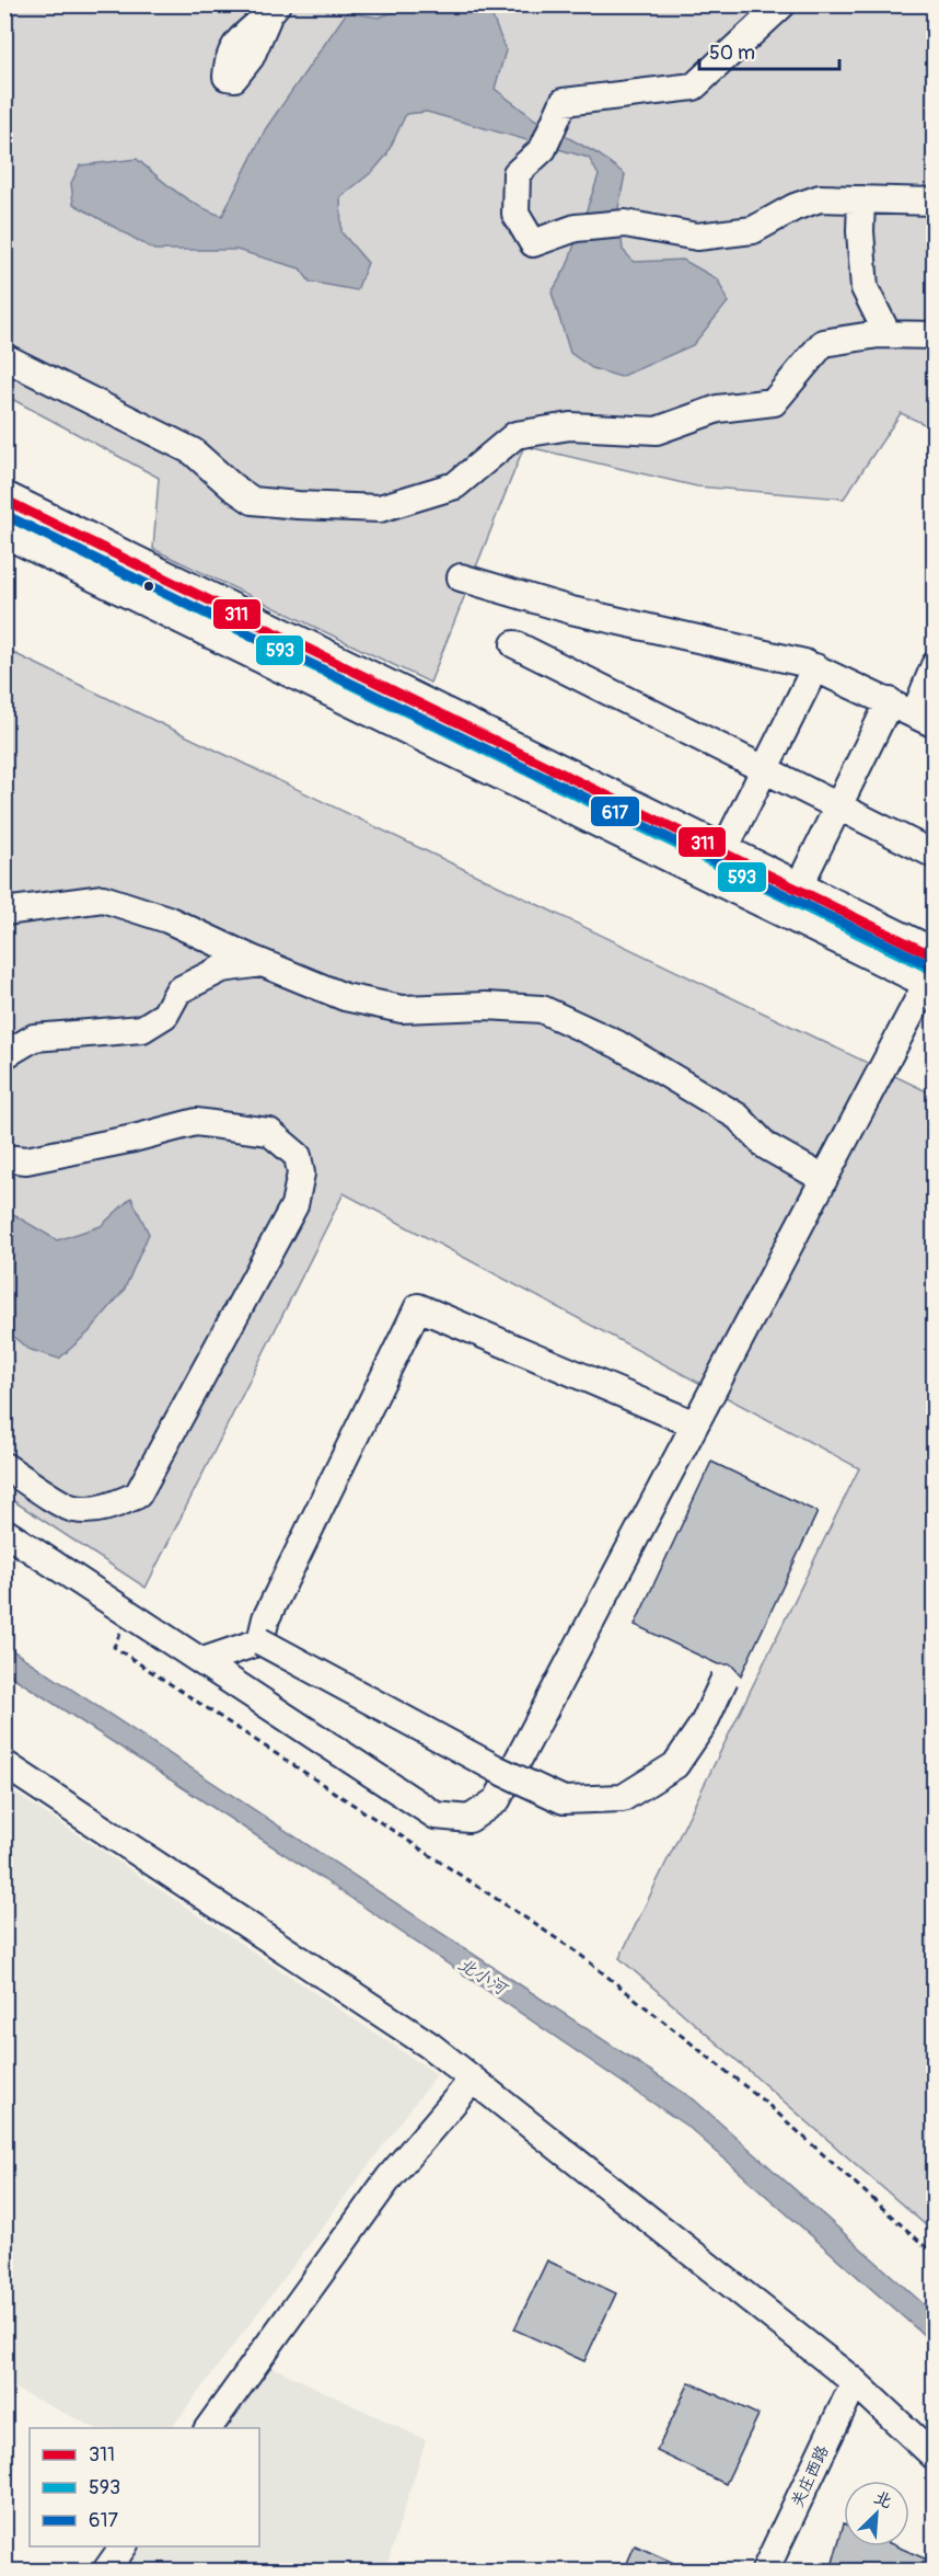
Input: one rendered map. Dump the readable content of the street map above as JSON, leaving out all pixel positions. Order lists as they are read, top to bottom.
{
  "streets": {
    "street": ["关庄西路"]
  },
  "water": ["北小河"],
  "lines": ["transit line 311", "transit line 593", "transit line 617"],
  "legend": ["311", "593", "617"],
  "scale_bar": "50 m",
  "north": "top right"
}
